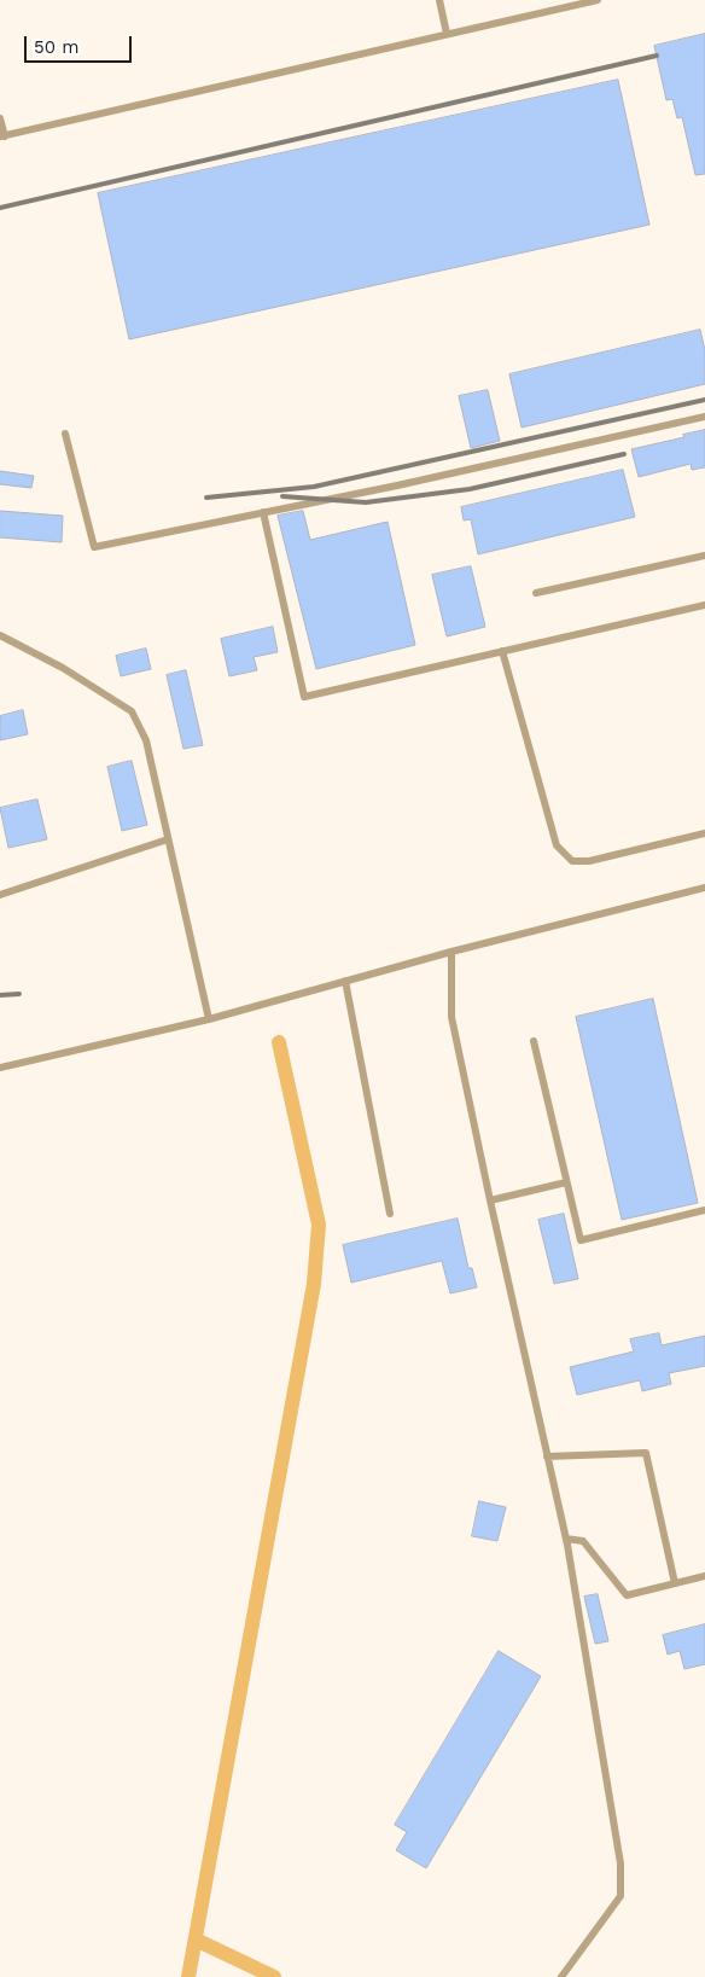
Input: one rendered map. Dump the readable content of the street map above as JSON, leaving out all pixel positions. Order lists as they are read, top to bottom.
{
  "scale_bar": "50 m"
}
